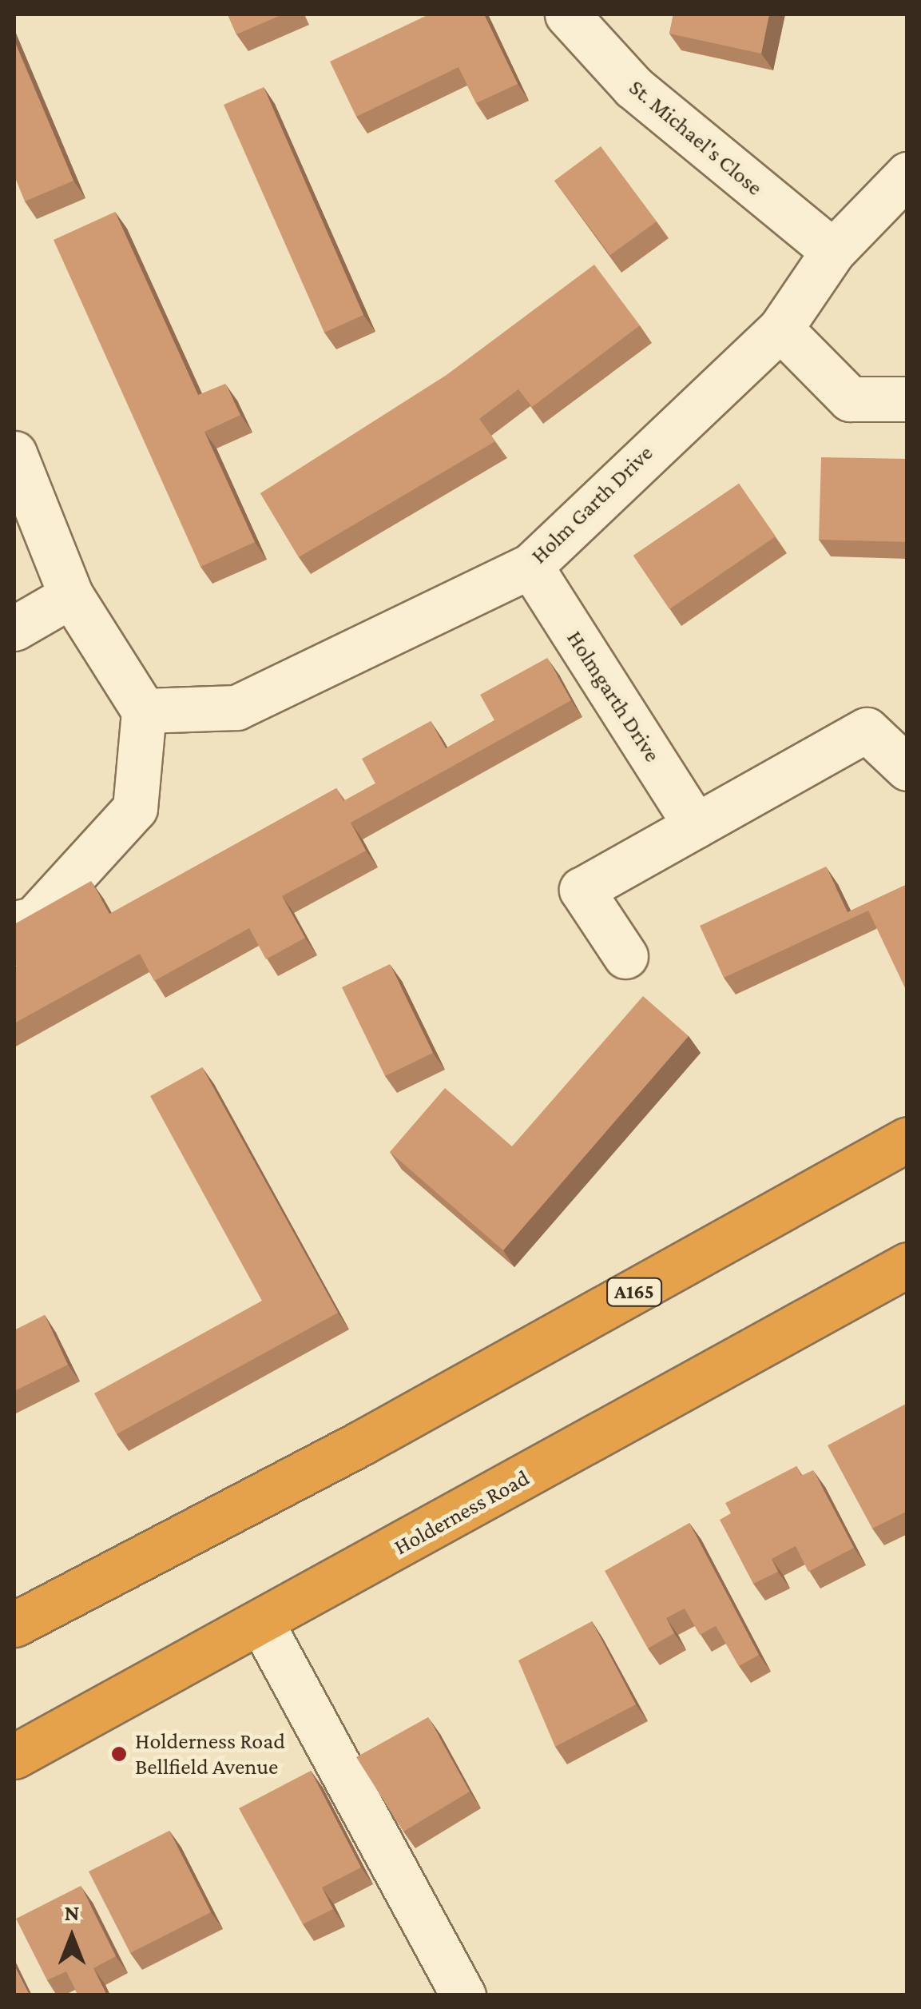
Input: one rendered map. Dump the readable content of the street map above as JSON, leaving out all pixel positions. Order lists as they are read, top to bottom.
{
  "streets": {
    "highway": ["A165", "Holderness Road"],
    "street": ["St. Michael's Close", "Holm Garth Drive", "Holmgarth Drive"]
  },
  "crossings": [
    ["St. Michael's Close", "Holm Garth Drive"],
    ["Holm Garth Drive", "Holmgarth Drive"]
  ],
  "places": ["Holderness Road Bellfield Avenue"],
  "north": "top"
}
